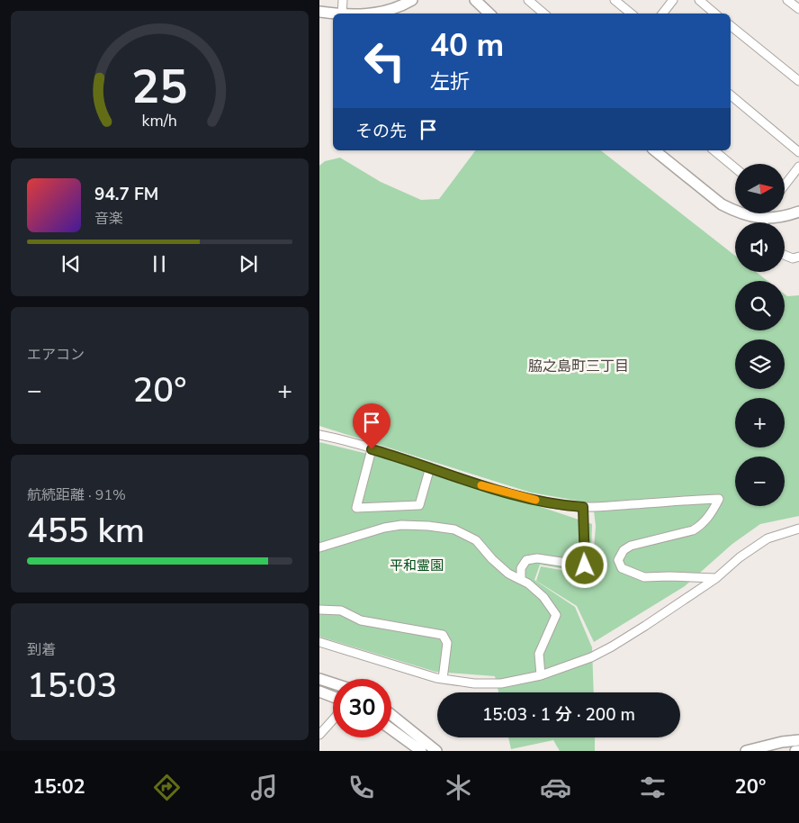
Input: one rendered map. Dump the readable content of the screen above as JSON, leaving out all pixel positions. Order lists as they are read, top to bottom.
{
  "districts": ["脇之島町三丁目"],
  "parks": ["平和霊園"],
  "north": "right",
  "page": {
    "turn": ["40 m", "左折"],
    "then": "その先",
    "map_buttons": ["+", "−"],
    "song": ["94.7 FM", "音楽"],
    "tile": [
      "エアコン",
      ["航続距離 · 91%", "455 km"],
      ["到着", "15:03"]
    ],
    "heat": ["−", "20°", "+"],
    "limit": "30",
    "trip": "15:03 · 1 分 · 200 m",
    "tabs": ["15:02", "20°"],
    "gauge": ["25", "km/h"]
  }
}
